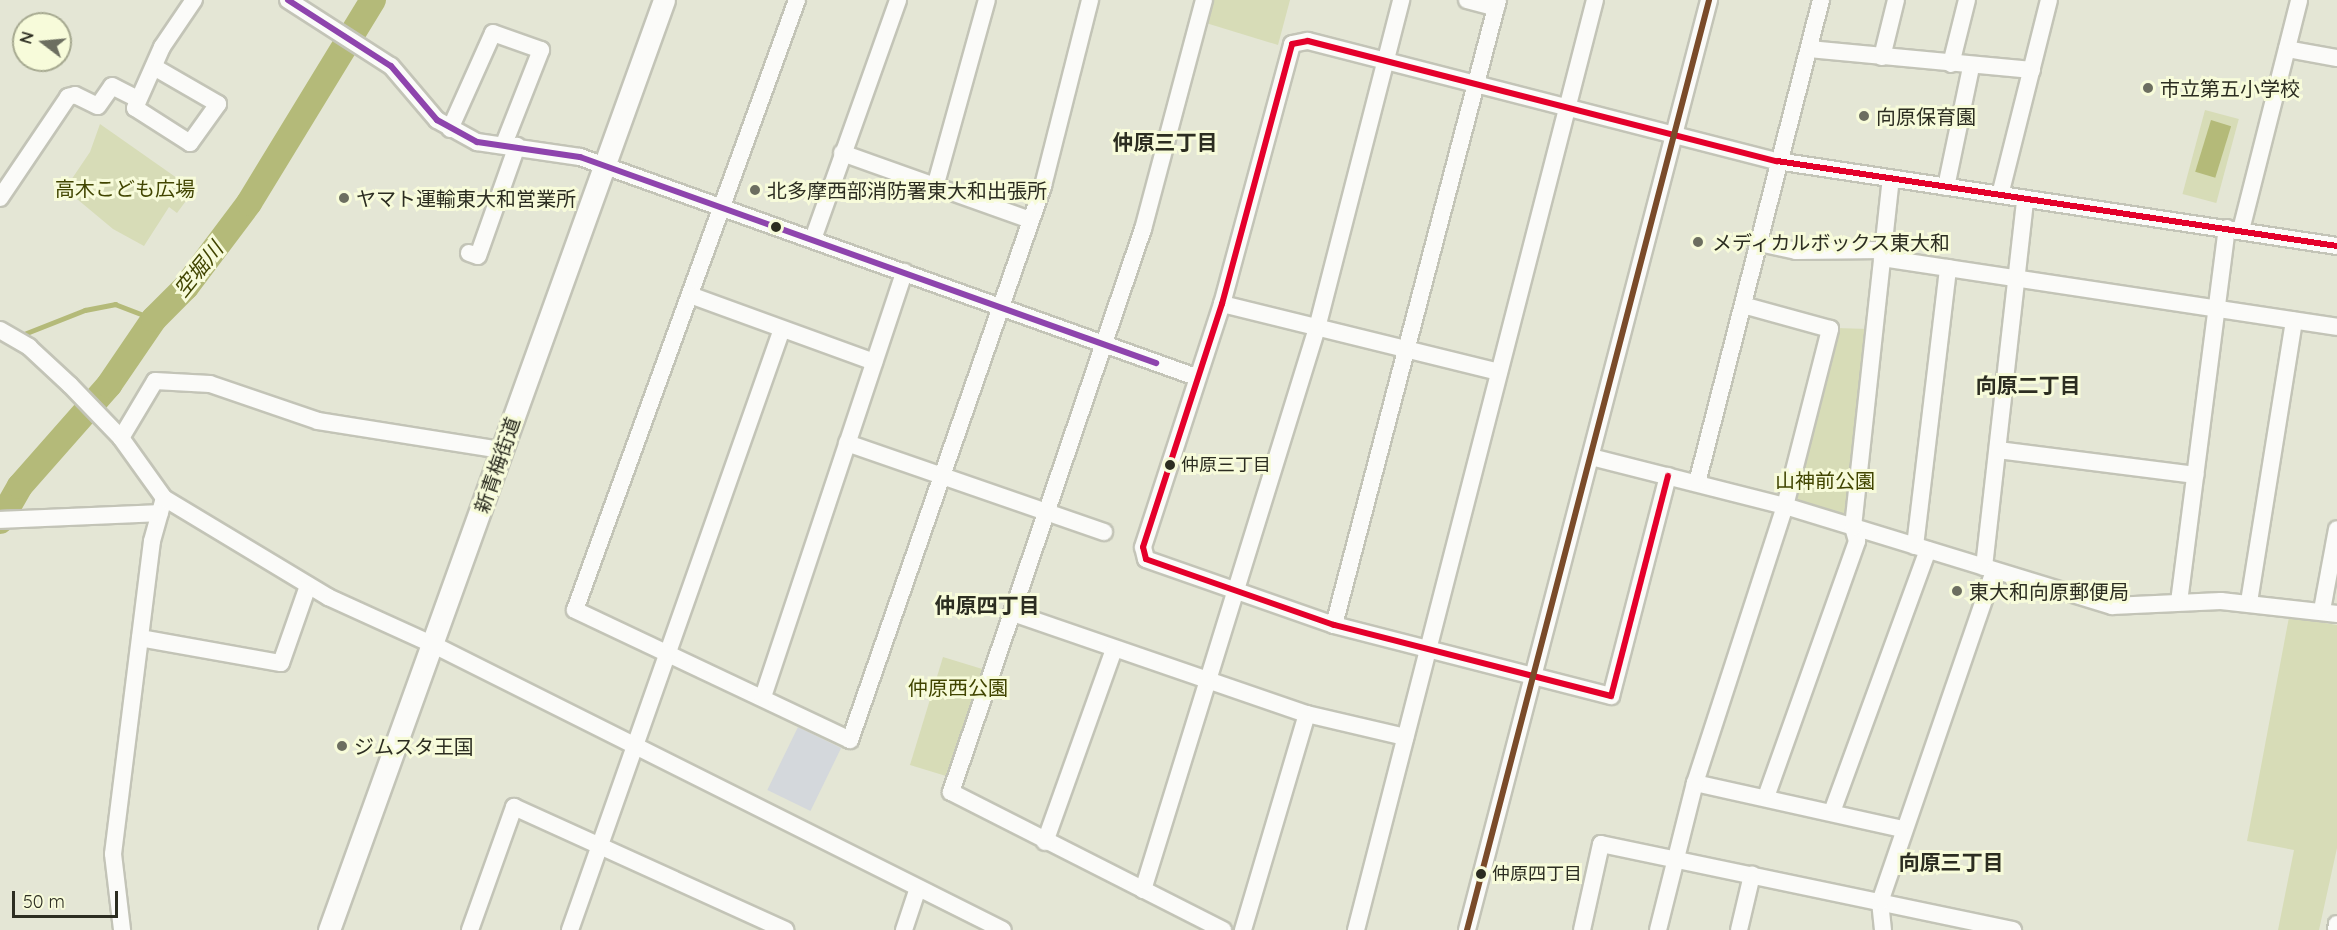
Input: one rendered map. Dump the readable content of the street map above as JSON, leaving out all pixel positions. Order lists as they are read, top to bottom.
{
  "streets": {
    "main road": ["新青梅街道"]
  },
  "districts": [
    "仲原三丁目",
    "向原二丁目",
    "仲原四丁目",
    "向原三丁目"
  ],
  "water": ["空堀川"],
  "parks": ["高木こども広場", "山神前公園", "仲原西公園"],
  "places": [
    "市立第五小学校",
    "向原保育園",
    "北多摩西部消防署東大和出張所",
    "ヤマト運輸東大和営業所",
    "メディカルボックス東大和",
    "仲原三丁目",
    "東大和向原郵便局",
    "ジムスタ王国",
    "仲原四丁目"
  ],
  "scale_bar": "50 m",
  "north": "left"
}
